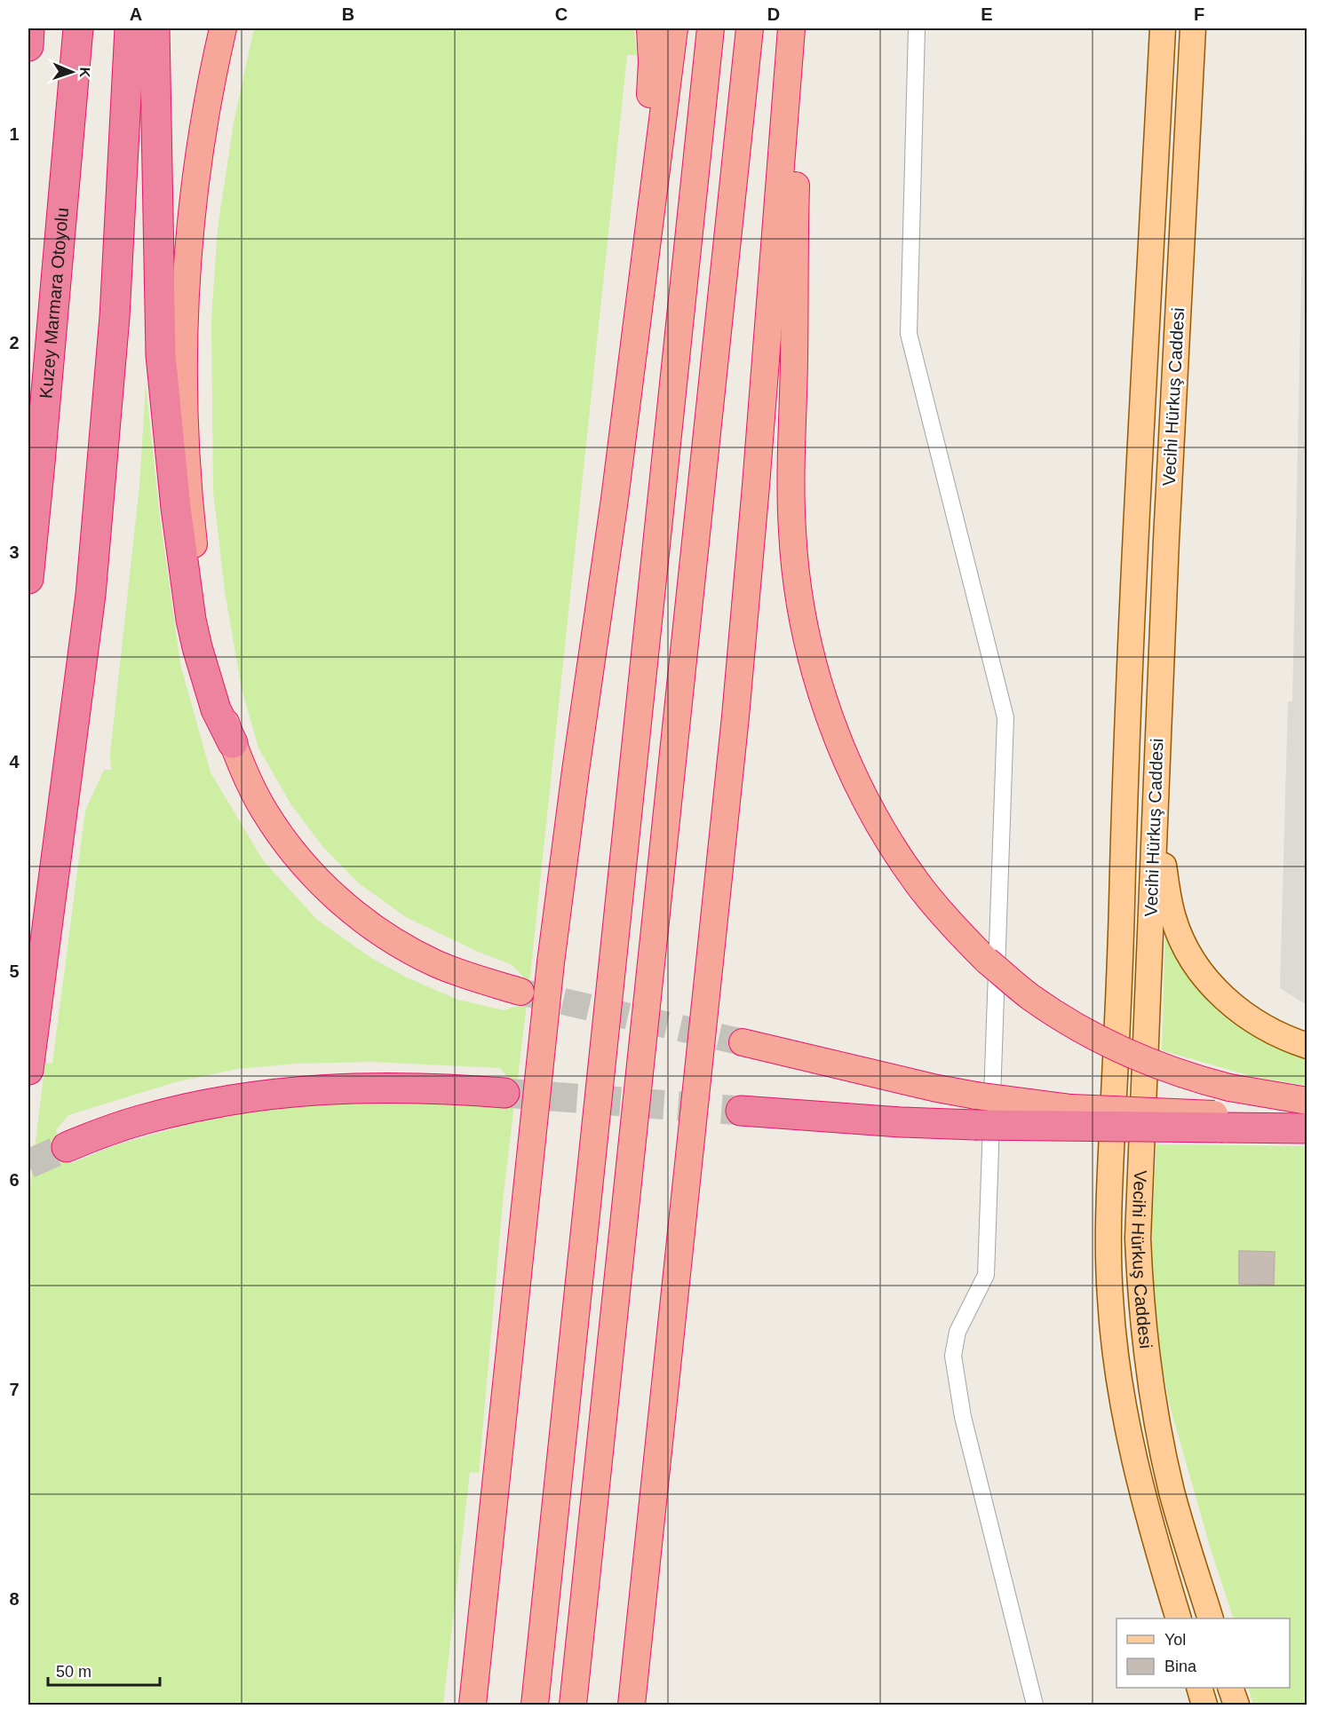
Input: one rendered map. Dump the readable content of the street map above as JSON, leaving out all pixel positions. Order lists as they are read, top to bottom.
{
  "streets": {
    "highway": ["Kuzey Marmara Otoyolu"],
    "main road": ["Vecihi Hürkuş Caddesi"]
  },
  "legend": ["Yol", "Bina"],
  "scale_bar": "50 m",
  "north": "right",
  "grid": {
    "columns": [
      "A",
      "B",
      "C",
      "D",
      "E",
      "F"
    ],
    "rows": [
      "1",
      "2",
      "3",
      "4",
      "5",
      "6",
      "7",
      "8"
    ]
  }
}
